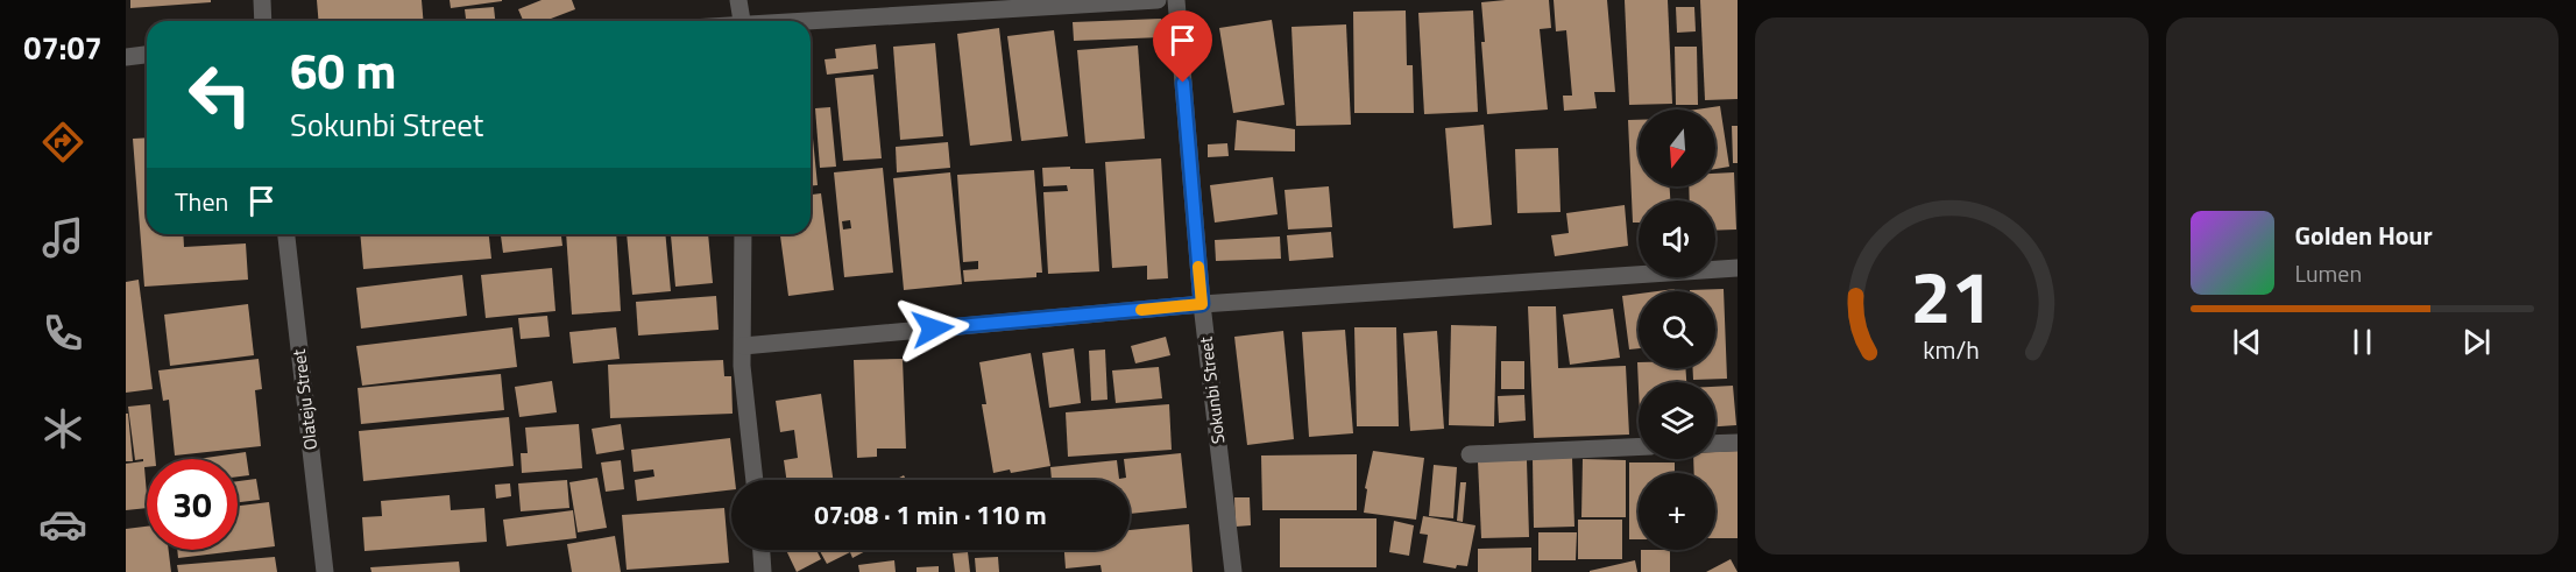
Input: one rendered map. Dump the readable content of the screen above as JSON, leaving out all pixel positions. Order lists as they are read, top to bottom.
{
  "streets": {
    "street": ["Sokunbi Street", "Olateju Street"]
  },
  "north": "bottom",
  "page": {
    "tabs": "07:07",
    "turn": ["60 m", "Sokunbi Street"],
    "map_buttons": "+",
    "then": "Then",
    "song": ["Golden Hour", "Lumen"],
    "limit": "30",
    "trip": "07:08 · 1 min · 110 m",
    "gauge": ["21", "km/h"]
  }
}
